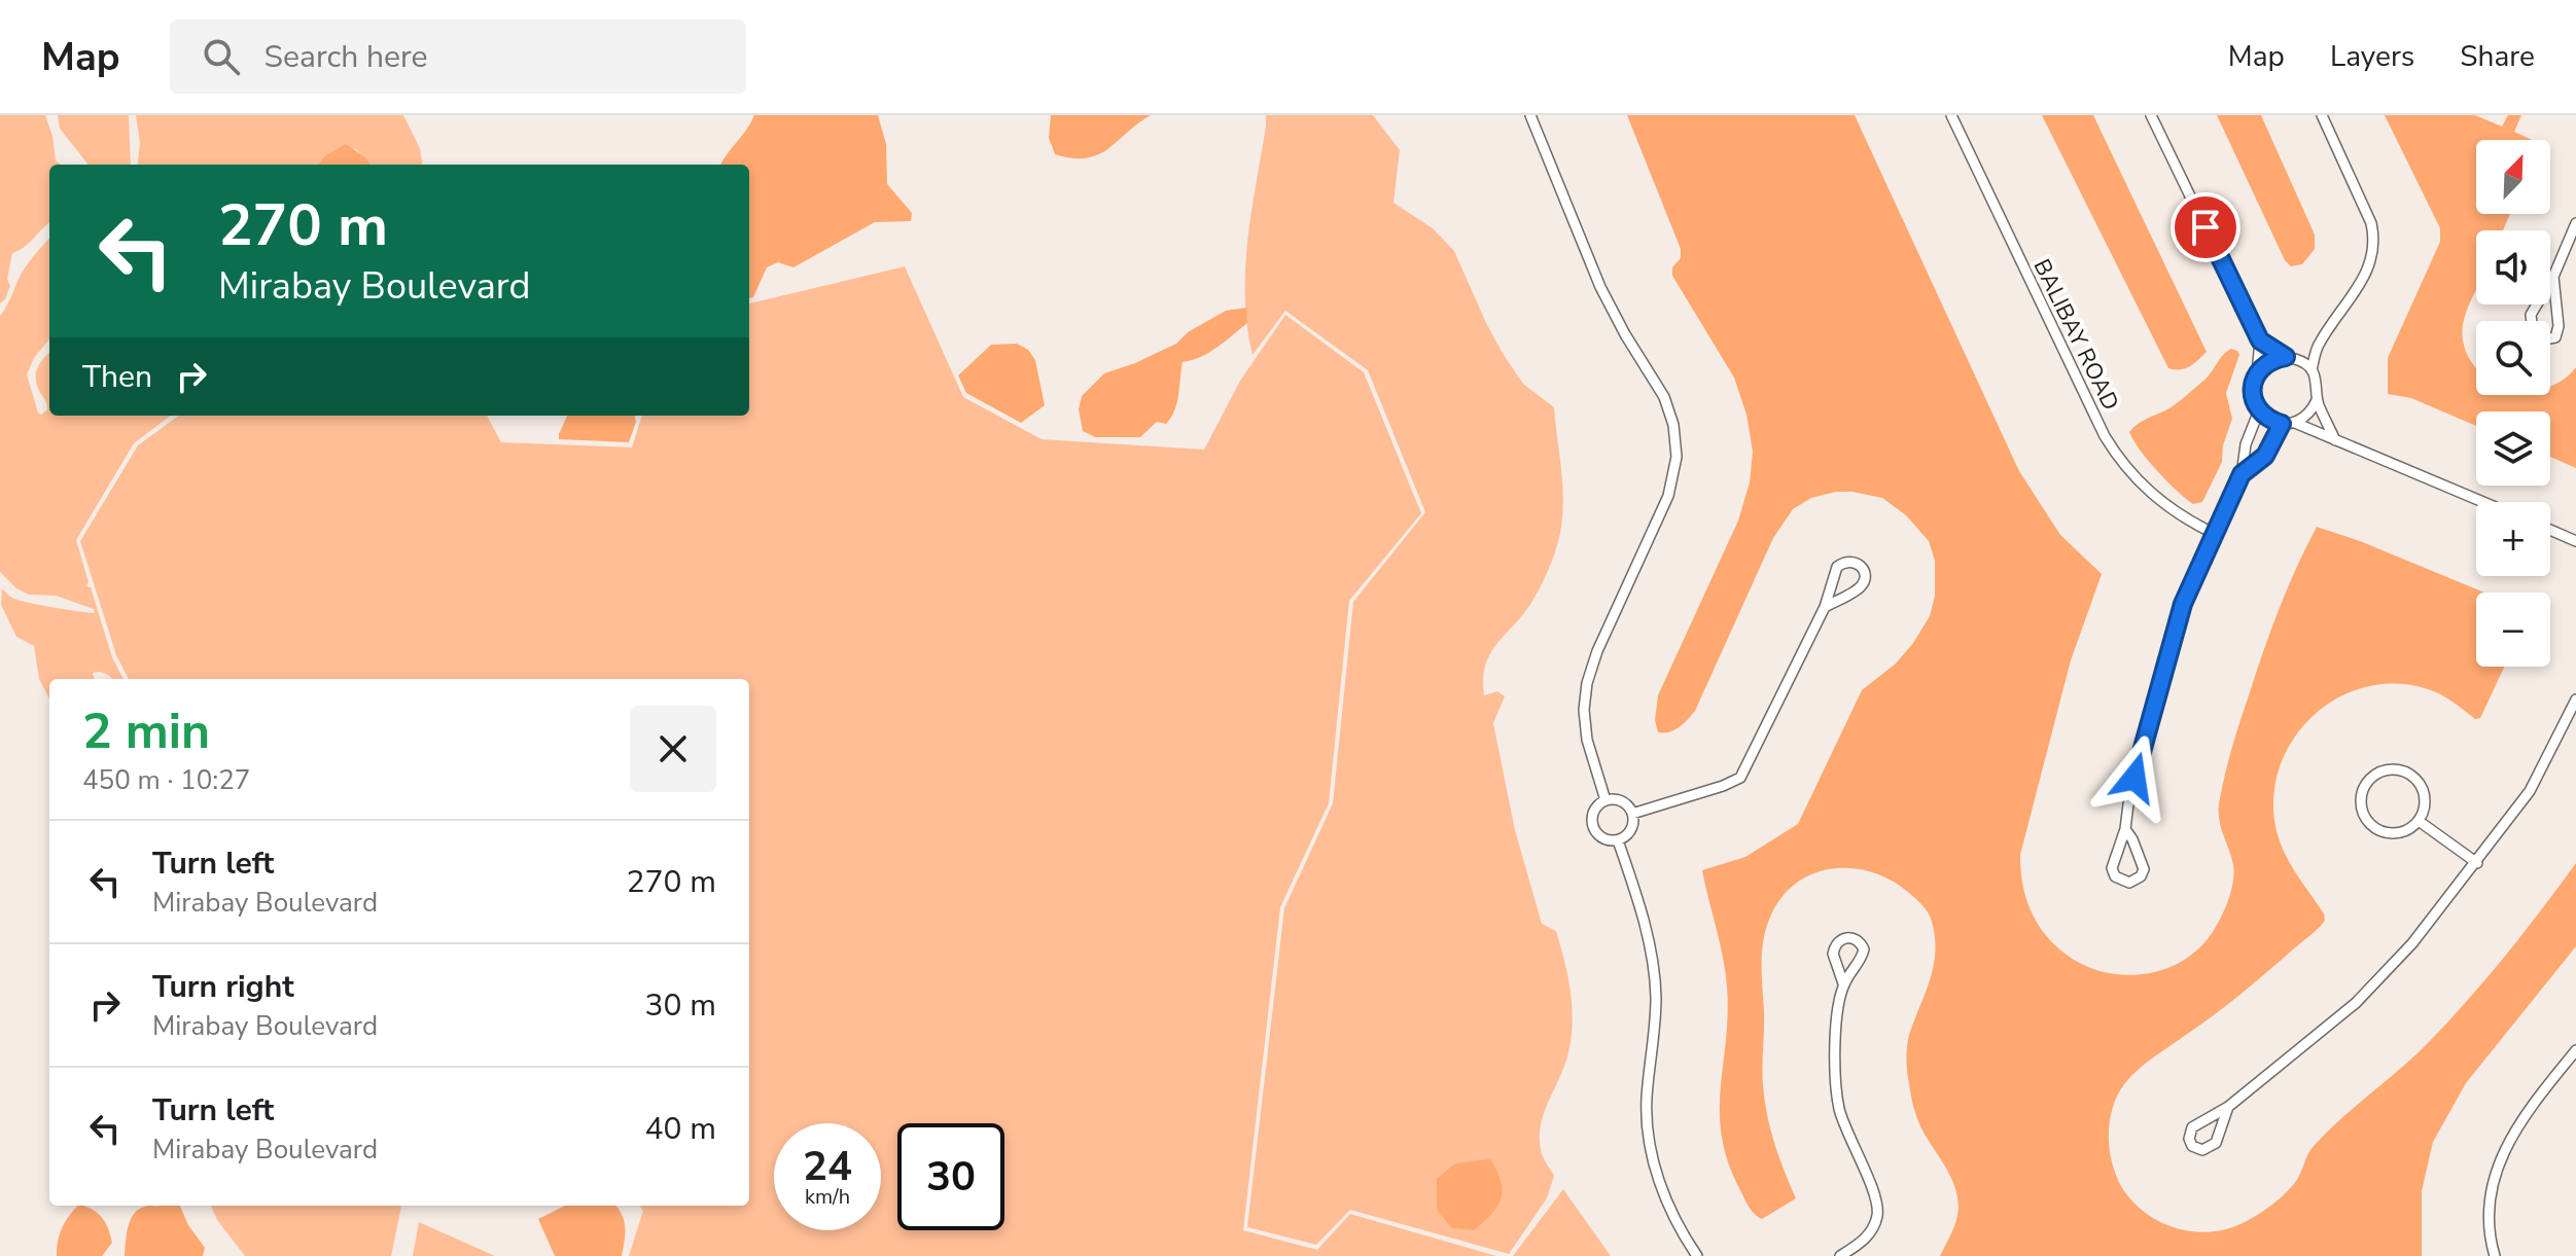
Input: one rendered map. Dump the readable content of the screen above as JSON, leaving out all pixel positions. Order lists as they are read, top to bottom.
{
  "streets": {
    "street": ["BALIBAY ROAD"]
  },
  "north": "top right",
  "page": {
    "header": "Map",
    "search": "Search here",
    "nav": ["Map", "Layers", "Share"],
    "map_buttons": ["+", "−"],
    "turn": ["270 m", "Mirabay Boulevard"],
    "then": "Then",
    "heading": ["2 min", "450 m · 10:27"],
    "list": [
      {
        "name": "Turn left",
        "note": "Mirabay Boulevard",
        "value": "270 m"
      },
      {
        "name": "Turn right",
        "note": "Mirabay Boulevard",
        "value": "30 m"
      },
      {
        "name": "Turn left",
        "note": "Mirabay Boulevard",
        "value": "40 m"
      }
    ],
    "speed": "24 km/h",
    "limit": "30"
  }
}
